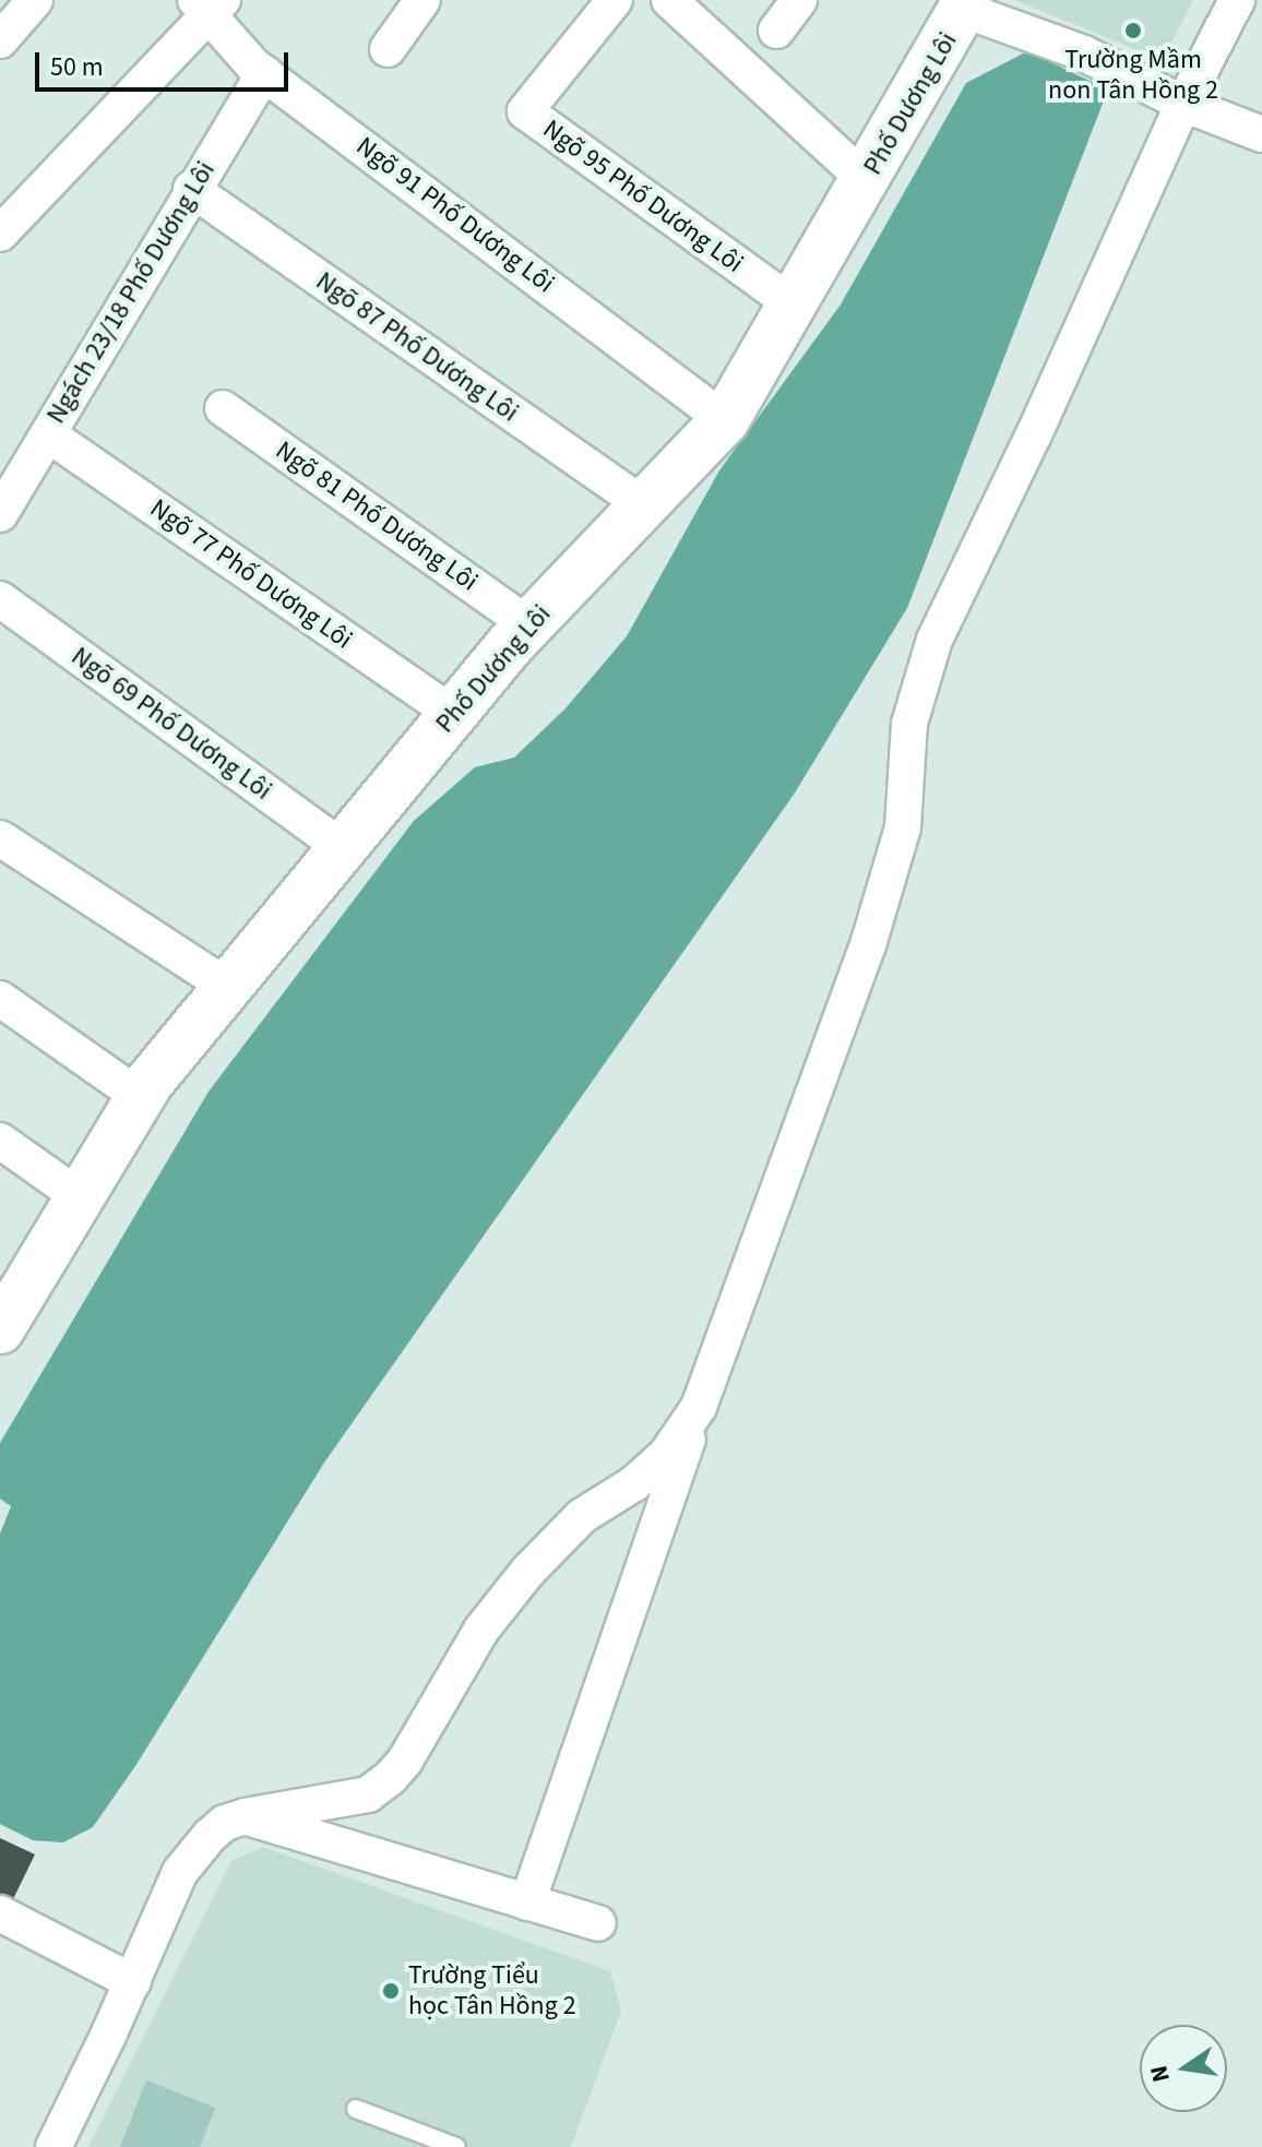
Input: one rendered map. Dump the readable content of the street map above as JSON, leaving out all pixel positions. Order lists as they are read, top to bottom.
{
  "streets": {
    "street": [
      "Phố Dương Lôi",
      "Ngõ 95 Phố Dương Lôi",
      "Ngõ 91 Phố Dương Lôi",
      "Ngách 23/18 Phố Dương Lôi",
      "Ngõ 87 Phố Dương Lôi",
      "Ngõ 81 Phố Dương Lôi",
      "Ngõ 77 Phố Dương Lôi",
      "Ngõ 69 Phố Dương Lôi"
    ]
  },
  "crossings": [
    ["Phố Dương Lôi", "Ngõ 95 Phố Dương Lôi"],
    ["Phố Dương Lôi", "Ngõ 91 Phố Dương Lôi"],
    ["Phố Dương Lôi", "Ngõ 87 Phố Dương Lôi"],
    ["Phố Dương Lôi", "Ngõ 81 Phố Dương Lôi"],
    ["Phố Dương Lôi", "Ngõ 77 Phố Dương Lôi"],
    ["Phố Dương Lôi", "Ngõ 69 Phố Dương Lôi"],
    ["Ngõ 91 Phố Dương Lôi", "Ngách 23/18 Phố Dương Lôi"],
    ["Ngách 23/18 Phố Dương Lôi", "Ngõ 87 Phố Dương Lôi"],
    ["Ngách 23/18 Phố Dương Lôi", "Ngõ 77 Phố Dương Lôi"]
  ],
  "places": ["Trường Mầm non Tân Hồng 2", "Trường Tiểu học Tân Hồng 2"],
  "scale_bar": "50 m",
  "north": "left"
}
